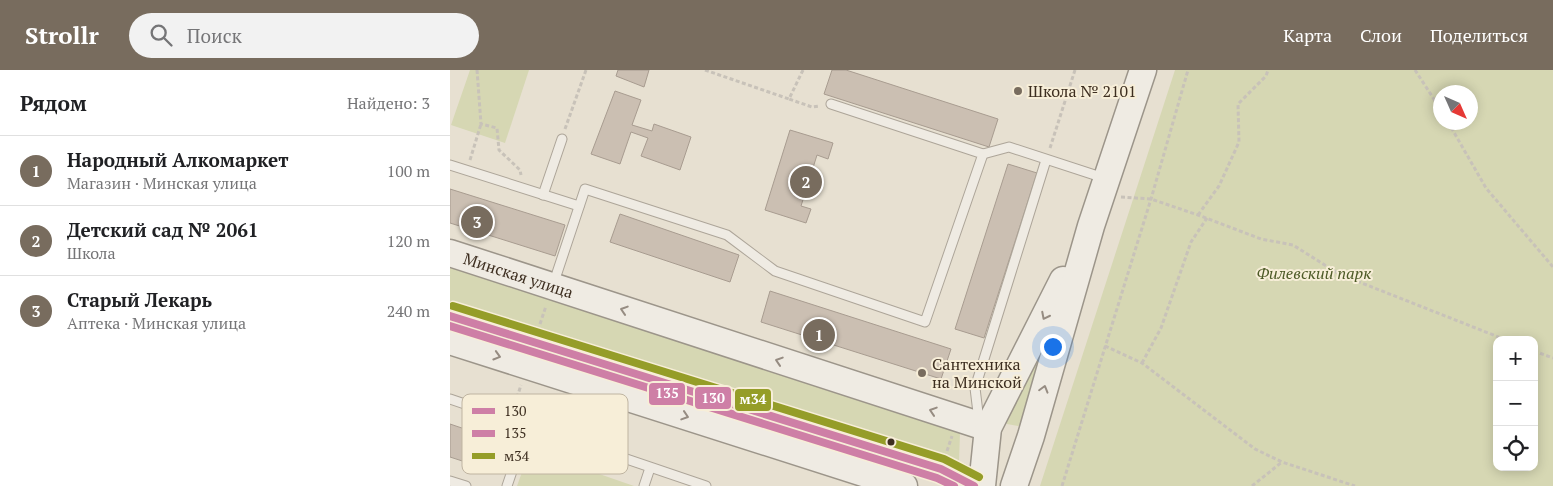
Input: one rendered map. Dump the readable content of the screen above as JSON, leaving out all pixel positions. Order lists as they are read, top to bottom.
{
  "streets": {
    "street": ["Минская улица"]
  },
  "parks": ["Филевский парк"],
  "places": ["Школа № 2101", "Сантехника на Минской"],
  "lines": ["transit line м34", "transit line 130", "transit line 135"],
  "legend": ["130", "135", "м34"],
  "north": "bottom right",
  "page": {
    "header": "Strollr",
    "search": "Поиск",
    "nav": ["Карта", "Слои", "Поделиться"],
    "heading": ["Рядом", "Найдено: 3"],
    "list": [
      {
        "mark": "1",
        "name": "Народный Алкомаркет",
        "note": "Магазин · Минская улица",
        "value": "100 m"
      },
      {
        "mark": "2",
        "name": "Детский сад № 2061",
        "note": "Школа",
        "value": "120 m"
      },
      {
        "mark": "3",
        "name": "Старый Лекарь",
        "note": "Аптека · Минская улица",
        "value": "240 m"
      }
    ],
    "pins": ["2", "3", "1"],
    "map_buttons": ["+", "−"]
  }
}
